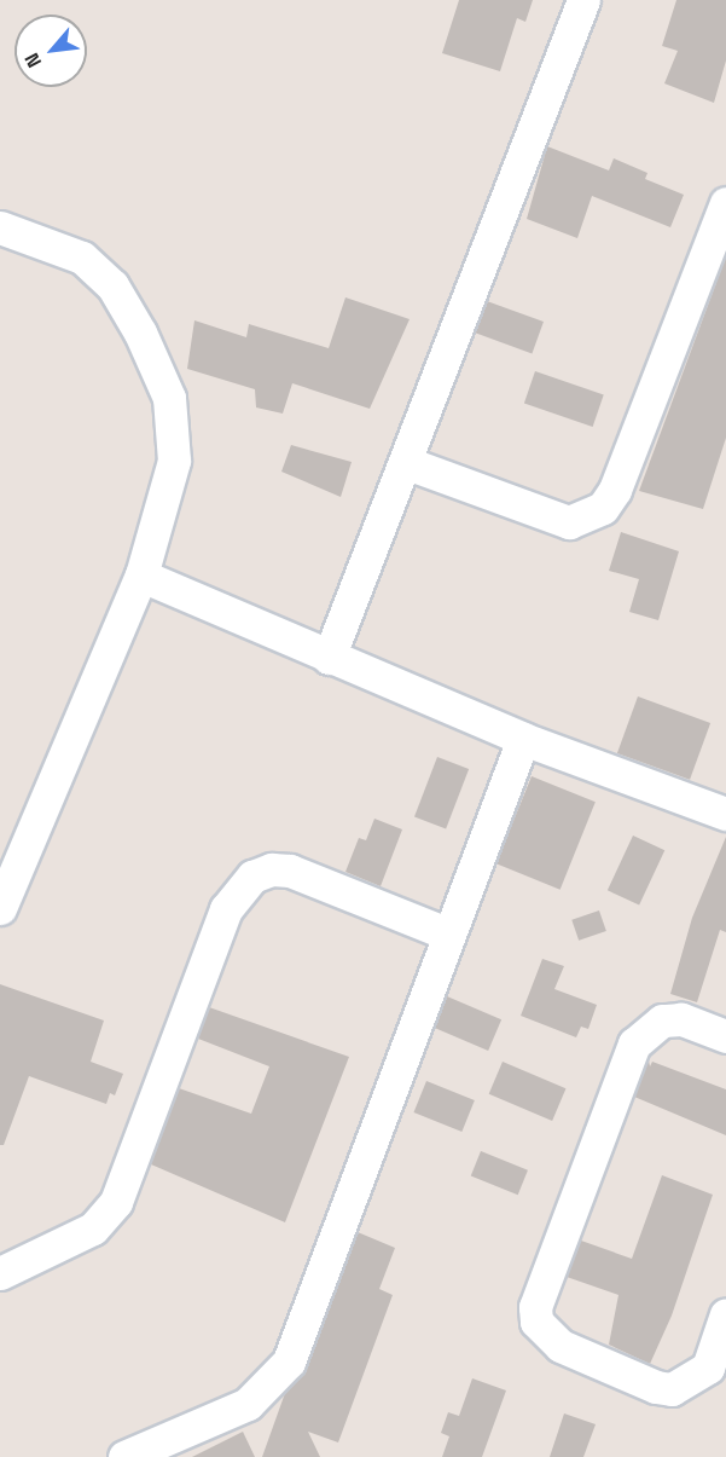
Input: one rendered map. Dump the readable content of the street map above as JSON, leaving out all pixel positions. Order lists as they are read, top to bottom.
{
  "north": "bottom left"
}
